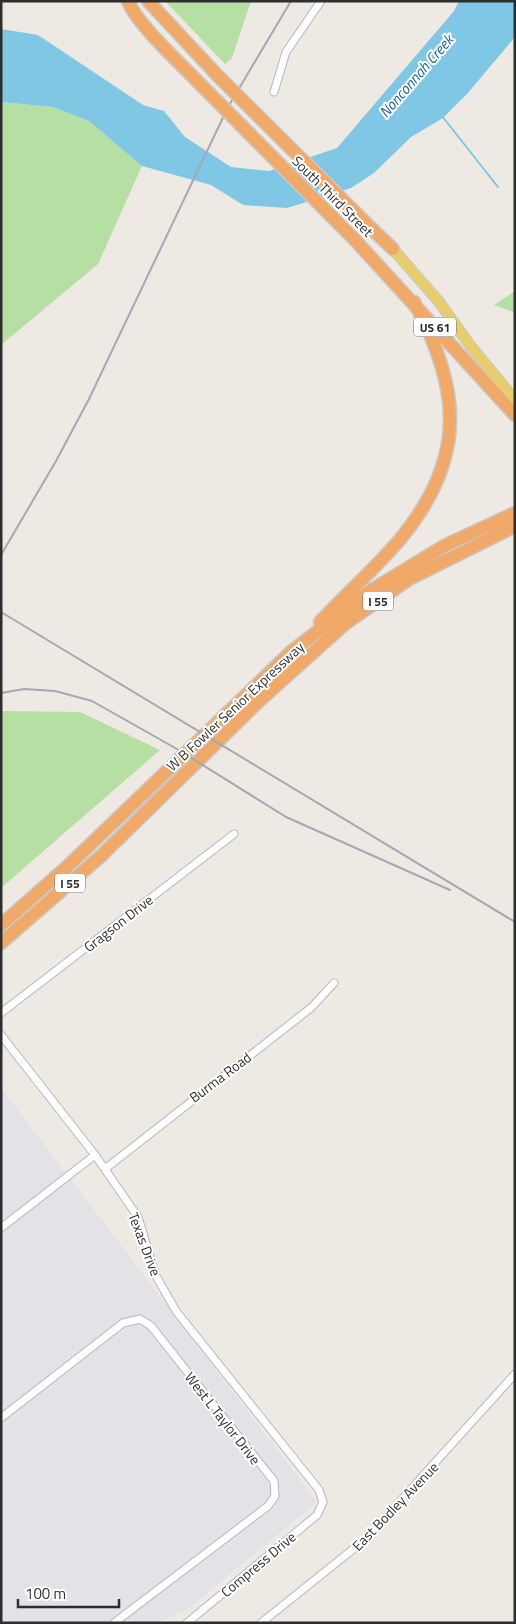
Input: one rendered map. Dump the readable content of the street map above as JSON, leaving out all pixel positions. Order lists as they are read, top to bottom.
{
  "streets": {
    "highway": [
      "South Third Street",
      "US 61",
      "I 55",
      "W B Fowler Senior Expressway"
    ],
    "street": [
      "Gragson Drive",
      "Burma Road",
      "Texas Drive",
      "West L Taylor Drive",
      "East Bodley Avenue",
      "Compress Drive"
    ]
  },
  "crossings": [
    ["Burma Road", "Texas Drive"],
    ["Texas Drive", "Compress Drive"]
  ],
  "water": ["Nonconnah Creek"],
  "scale_bar": "100 m"
}
